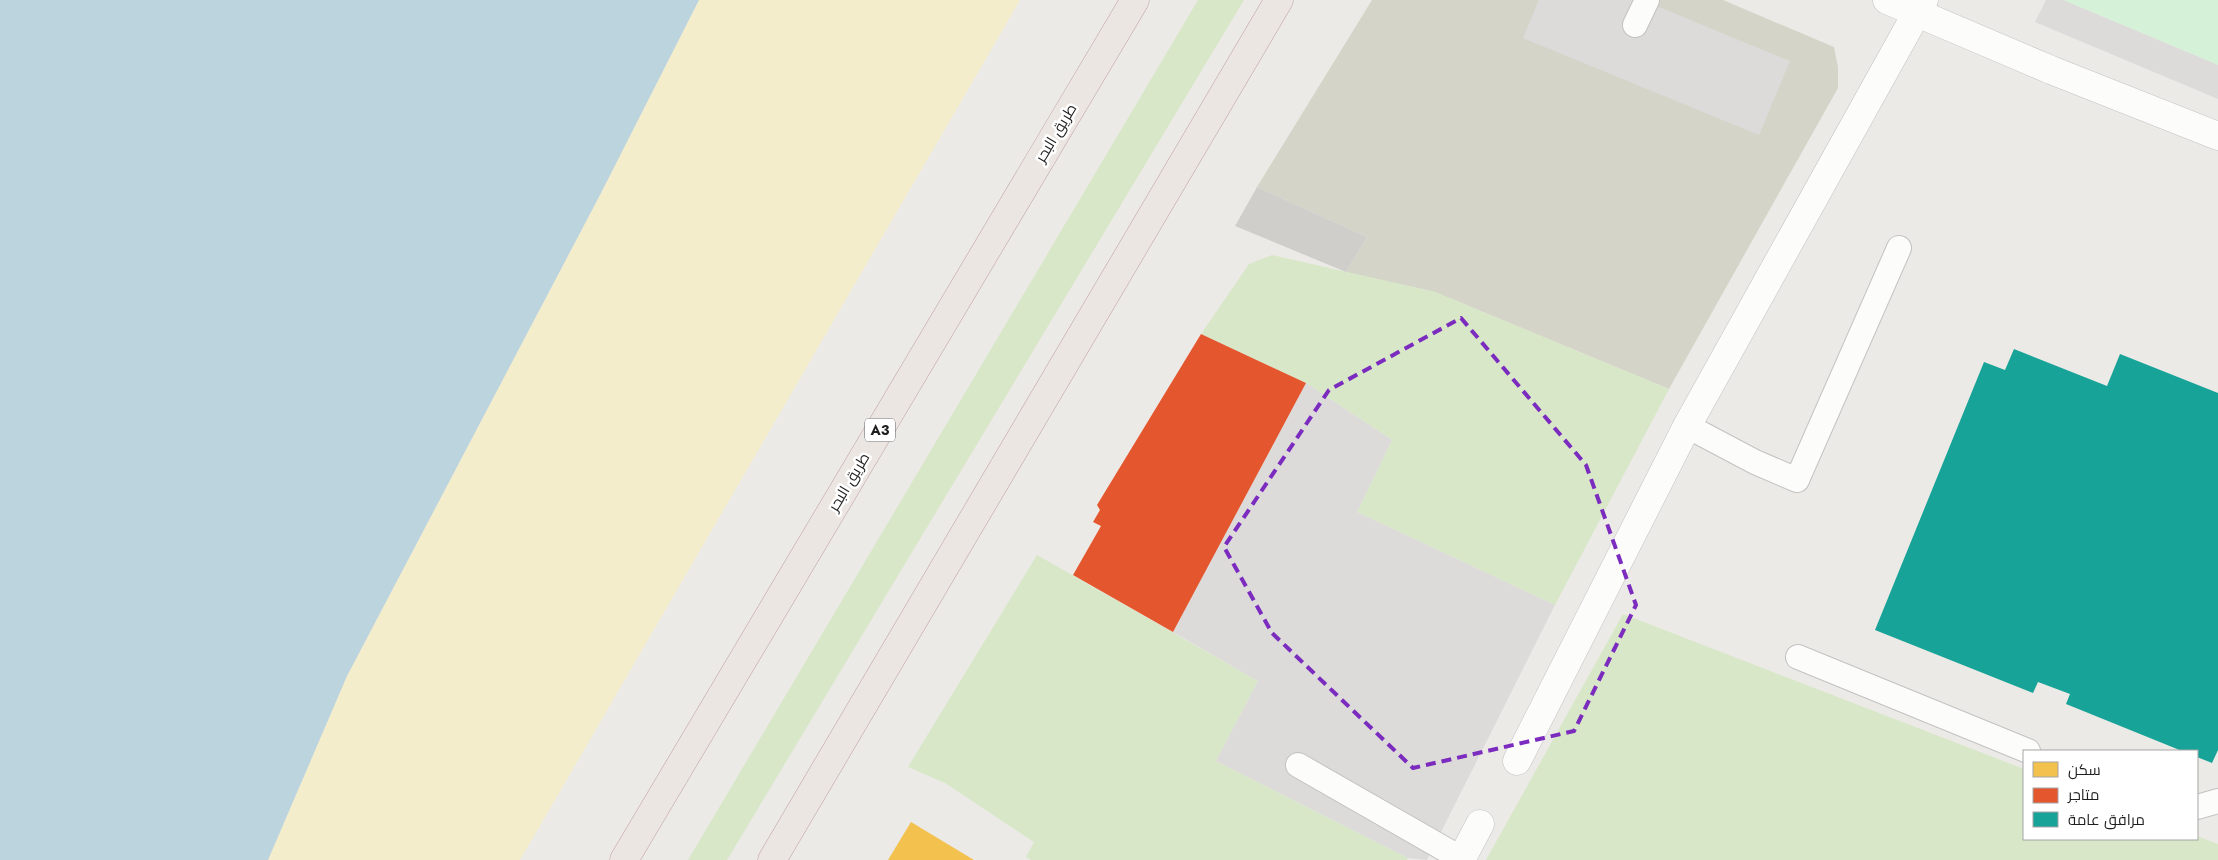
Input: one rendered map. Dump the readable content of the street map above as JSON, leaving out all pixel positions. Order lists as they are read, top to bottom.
{
  "streets": {
    "highway": ["طريق البحر", "A3"]
  },
  "legend": ["سكن", "متاجر", "مرافق عامة"]
}
